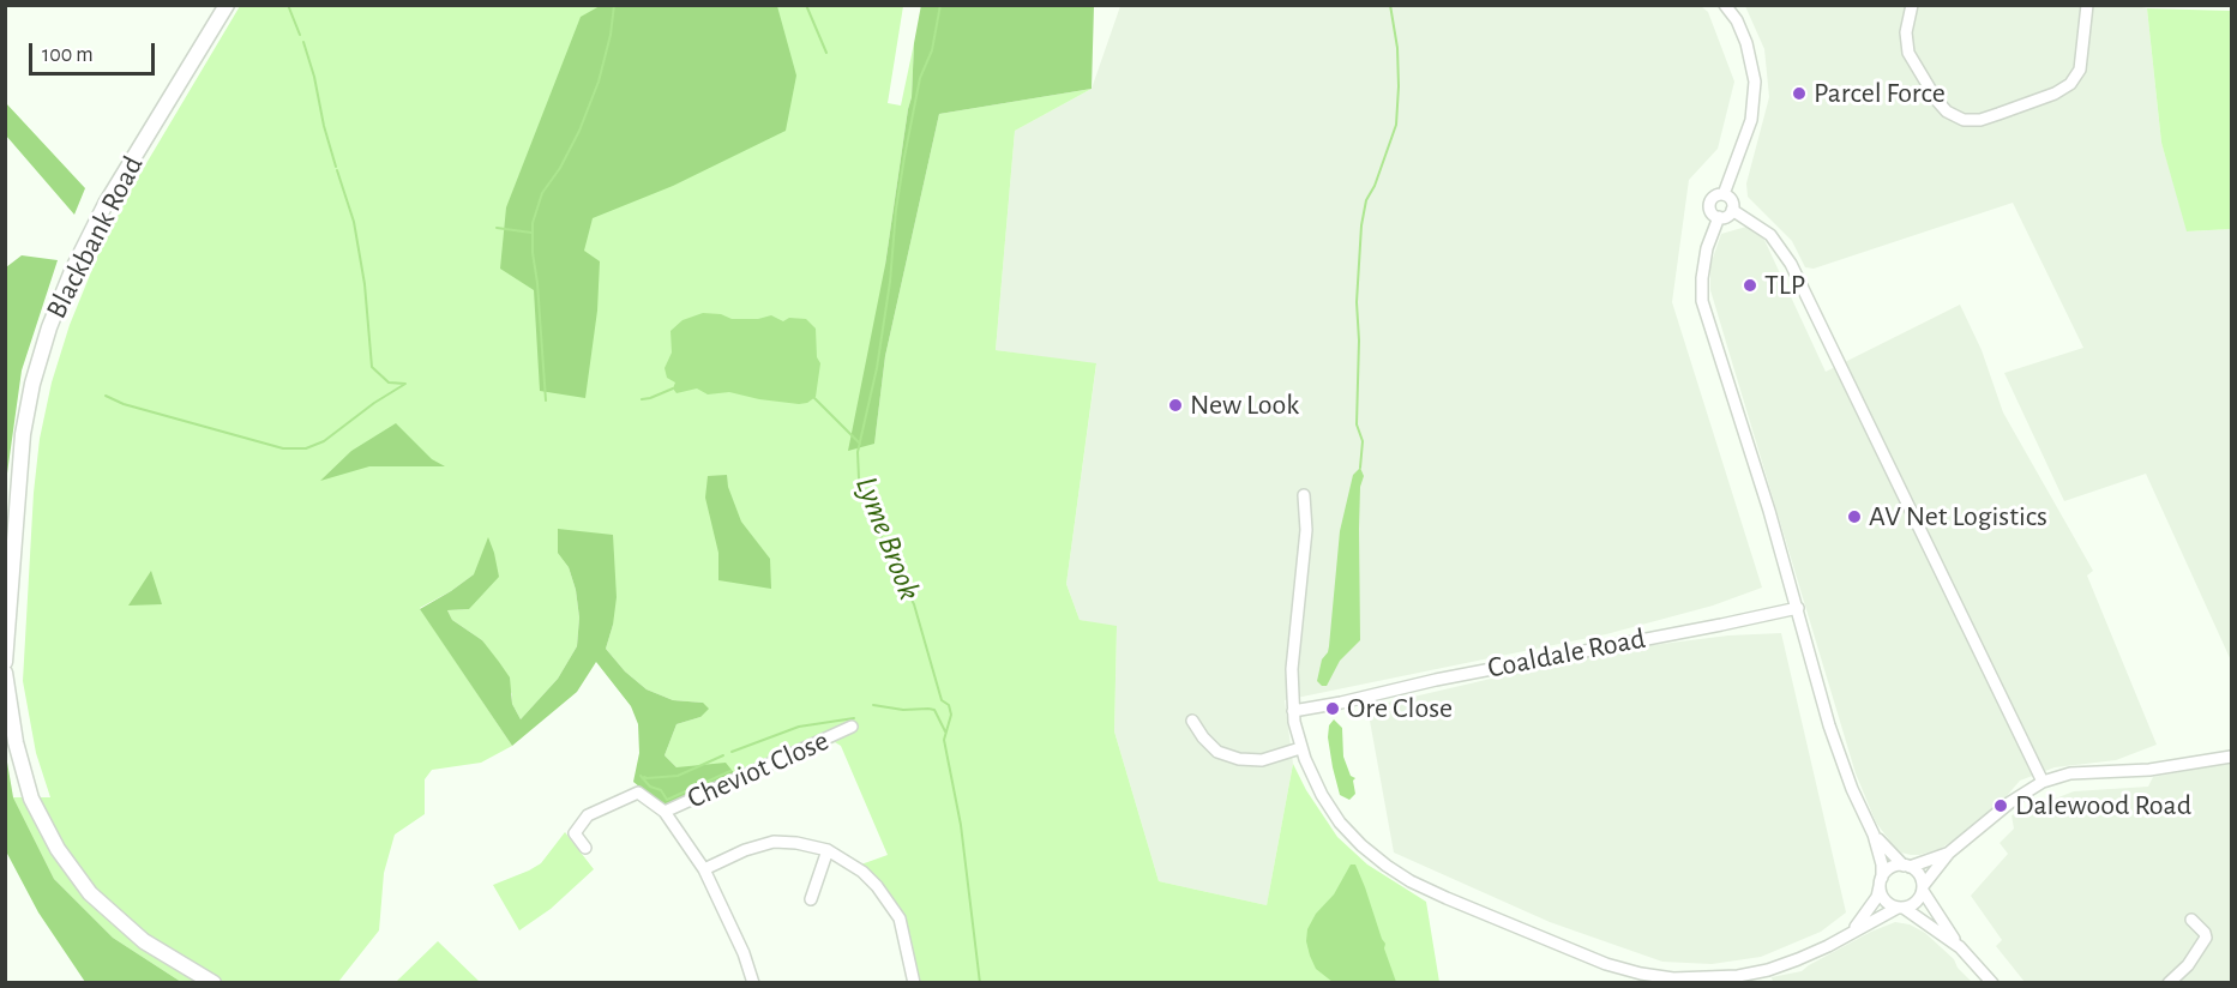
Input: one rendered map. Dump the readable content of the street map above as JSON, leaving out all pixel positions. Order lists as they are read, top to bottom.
{
  "streets": {
    "main road": ["Blackbank Road"],
    "street": ["Coaldale Road", "Cheviot Close"]
  },
  "water": ["Lyme Brook"],
  "places": [
    "Parcel Force",
    "TLP",
    "New Look",
    "AV Net Logistics",
    "Ore Close",
    "Dalewood Road"
  ],
  "scale_bar": "100 m"
}
